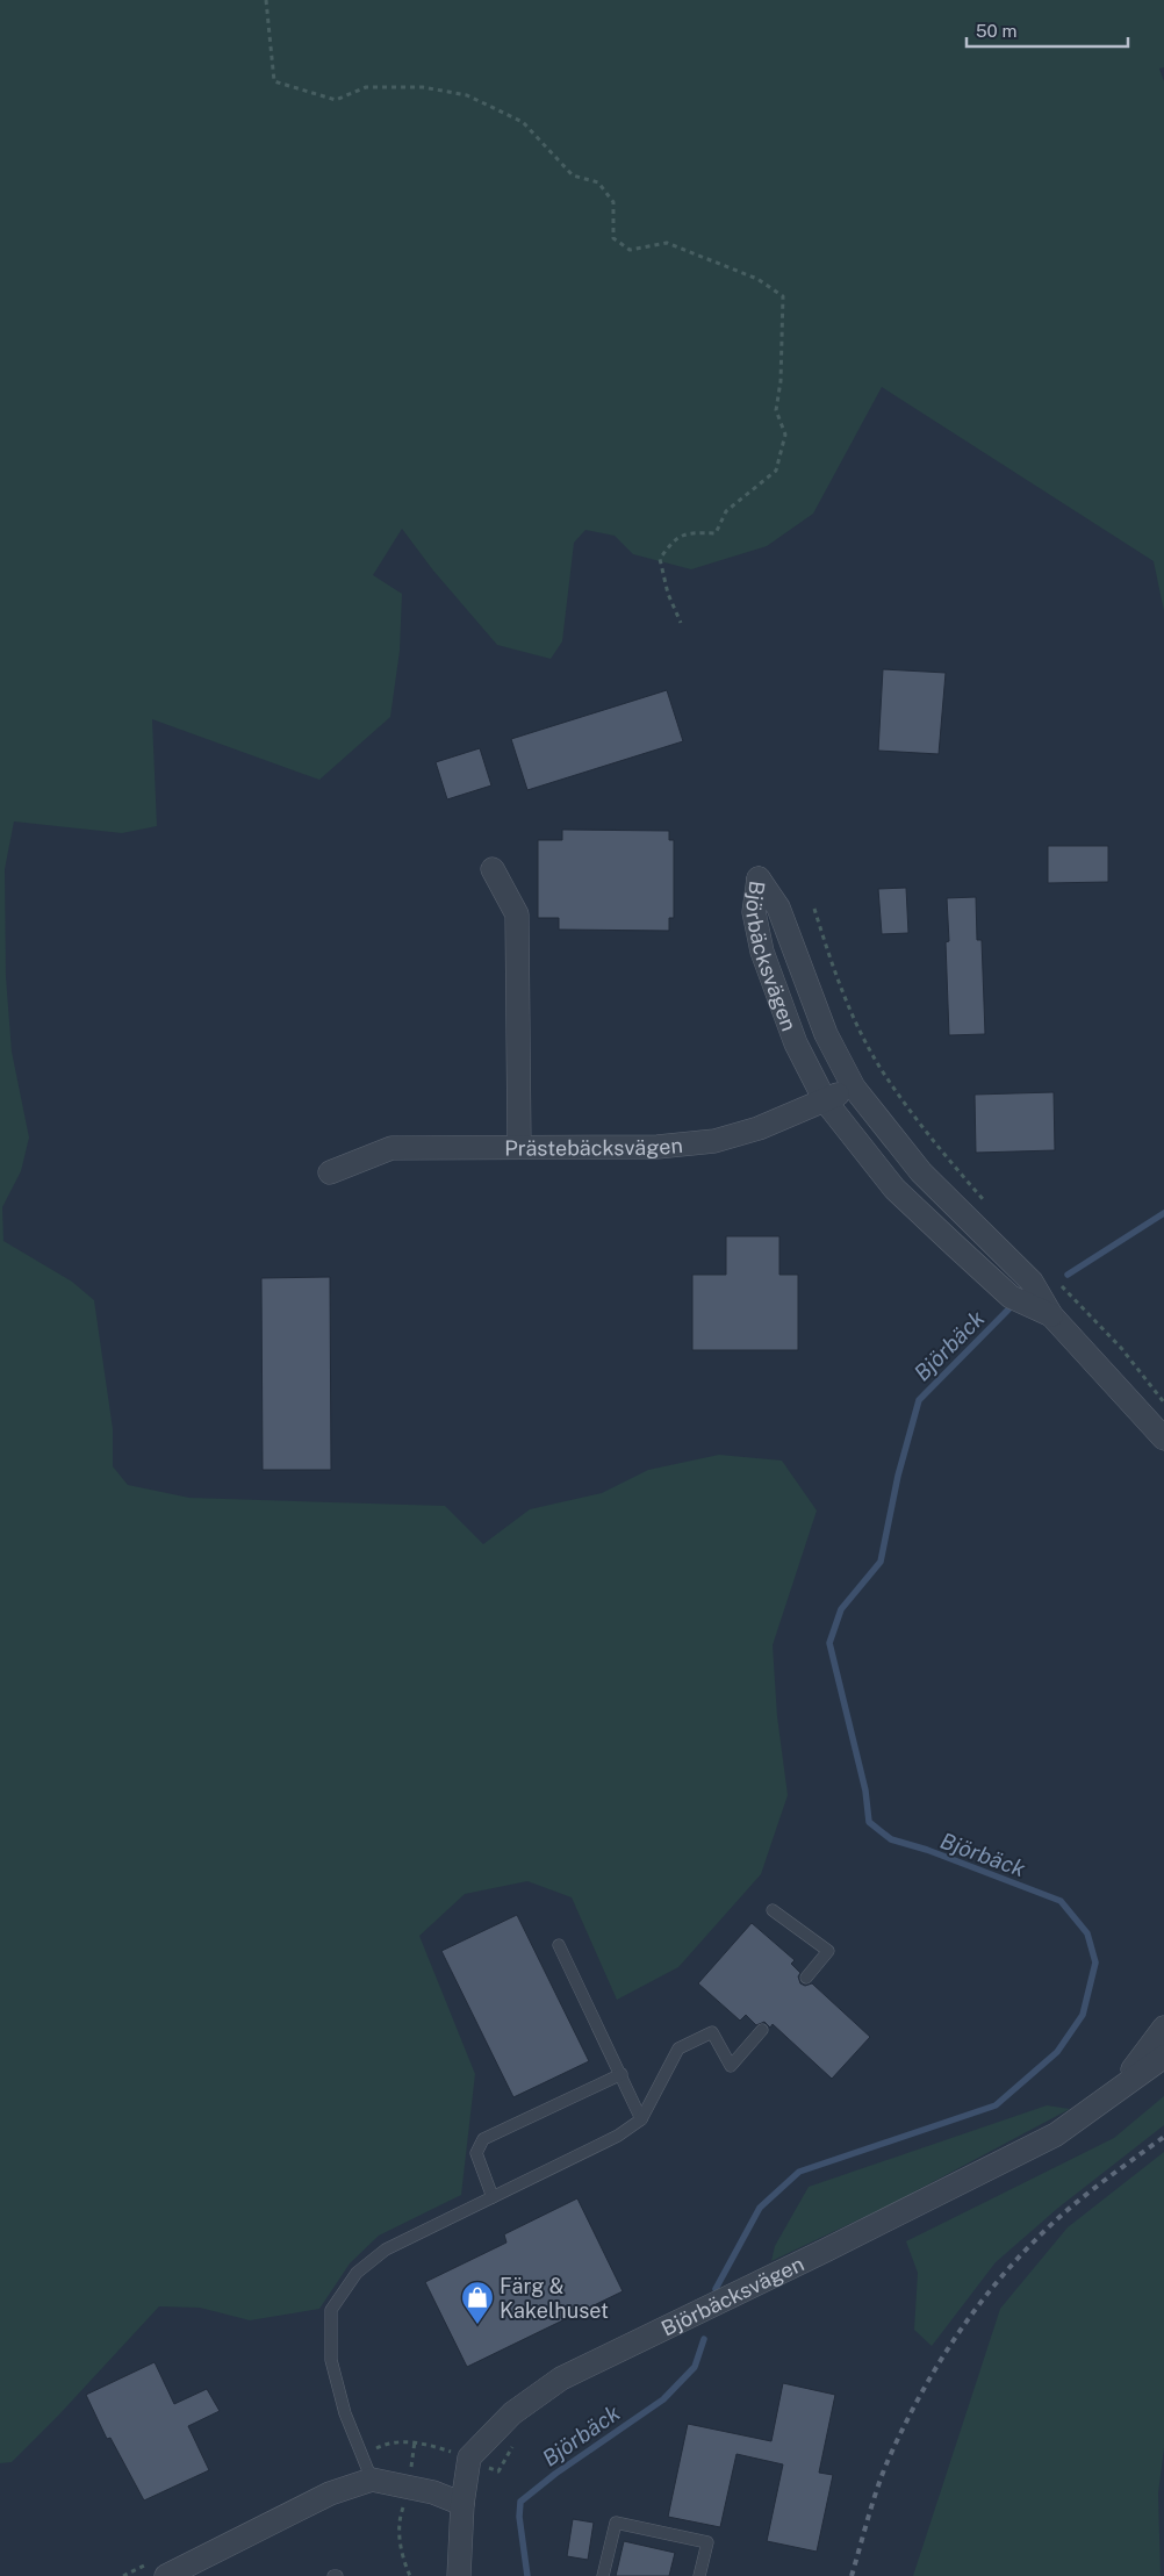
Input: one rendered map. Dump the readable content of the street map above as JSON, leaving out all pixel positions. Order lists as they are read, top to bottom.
{
  "streets": {
    "street": ["Björbäcksvägen", "Prästebäcksvägen"]
  },
  "crossings": [
    ["Björbäcksvägen", "Prästebäcksvägen"]
  ],
  "water": ["Björbäck"],
  "places": {
    "shop": ["Färg & Kakelhuset"]
  },
  "scale_bar": "50 m"
}
